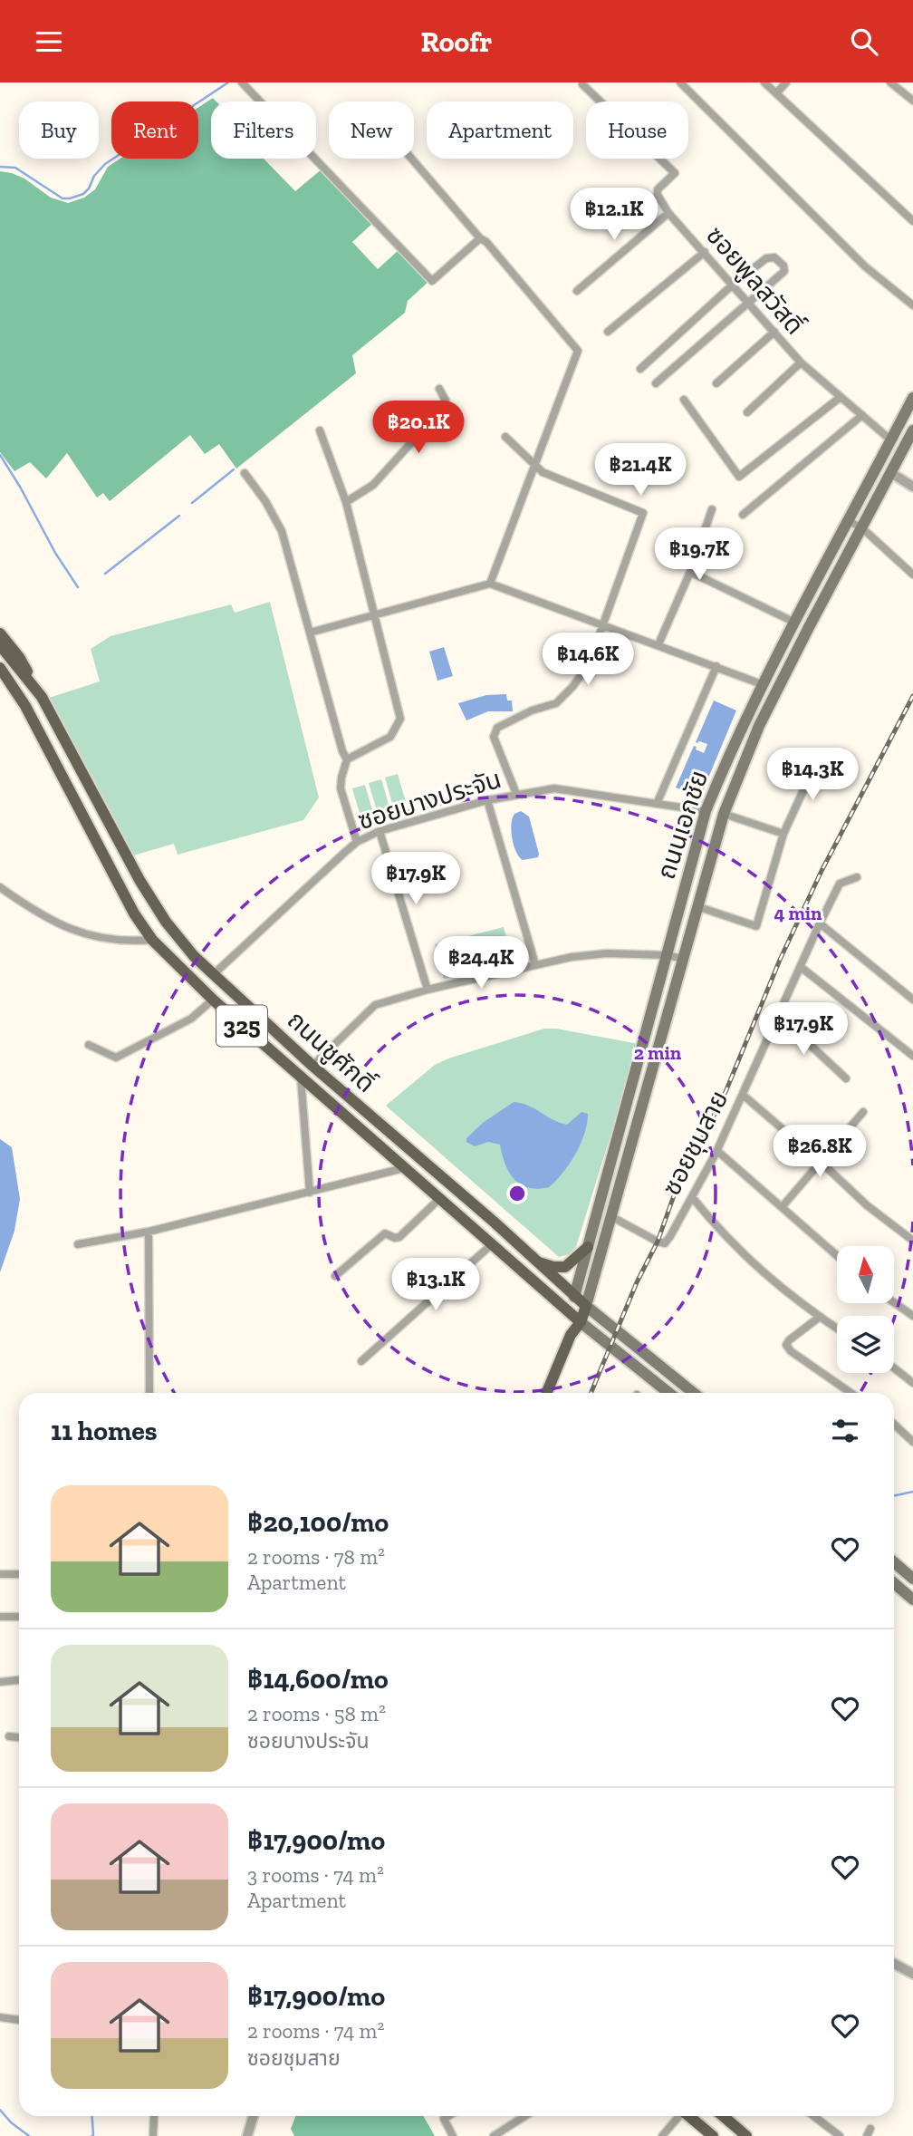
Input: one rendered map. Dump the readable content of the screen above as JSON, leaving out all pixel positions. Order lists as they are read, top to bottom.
{
  "streets": {
    "main road": ["ถนนเอกชัย", "325", "ถนนชูศักดิ์"],
    "street": ["ซอยพูลสวัสดิ์", "ซอยบางประจัน", "ซอยชุมสาย"]
  },
  "crossings": [
    ["ซอยพูลสวัสดิ์", "ถนนเอกชัย"],
    ["ซอยบางประจัน", "ถนนเอกชัย"],
    ["ซอยบางประจัน", "ถนนชูศักดิ์"],
    ["ถนนเอกชัย", "ถนนชูศักดิ์"],
    ["ถนนเอกชัย", "ซอยชุมสาย"]
  ],
  "north": "top",
  "page": {
    "header": "Roofr",
    "chip": [
      "Buy",
      "Rent",
      "Filters",
      "New",
      "Apartment",
      "House"
    ],
    "price": [
      "฿12.1K",
      "฿20.1K",
      "฿21.4K",
      "฿19.7K",
      "฿14.6K",
      "฿14.3K",
      "฿17.9K",
      "฿24.4K",
      "฿17.9K",
      "฿26.8K",
      "฿13.1K"
    ],
    "heading": "11 homes",
    "list": [
      {
        "name": "฿20,100/mo",
        "note": "2 rooms · 78 m² · Apartment"
      },
      {
        "name": "฿14,600/mo",
        "note": "2 rooms · 58 m² · ซอยบางประจัน"
      },
      {
        "name": "฿17,900/mo",
        "note": "3 rooms · 74 m² · Apartment"
      },
      {
        "name": "฿17,900/mo",
        "note": "2 rooms · 74 m² · ซอยชุมสาย"
      }
    ]
  },
  "rings": ["4 min", "2 min"]
}
